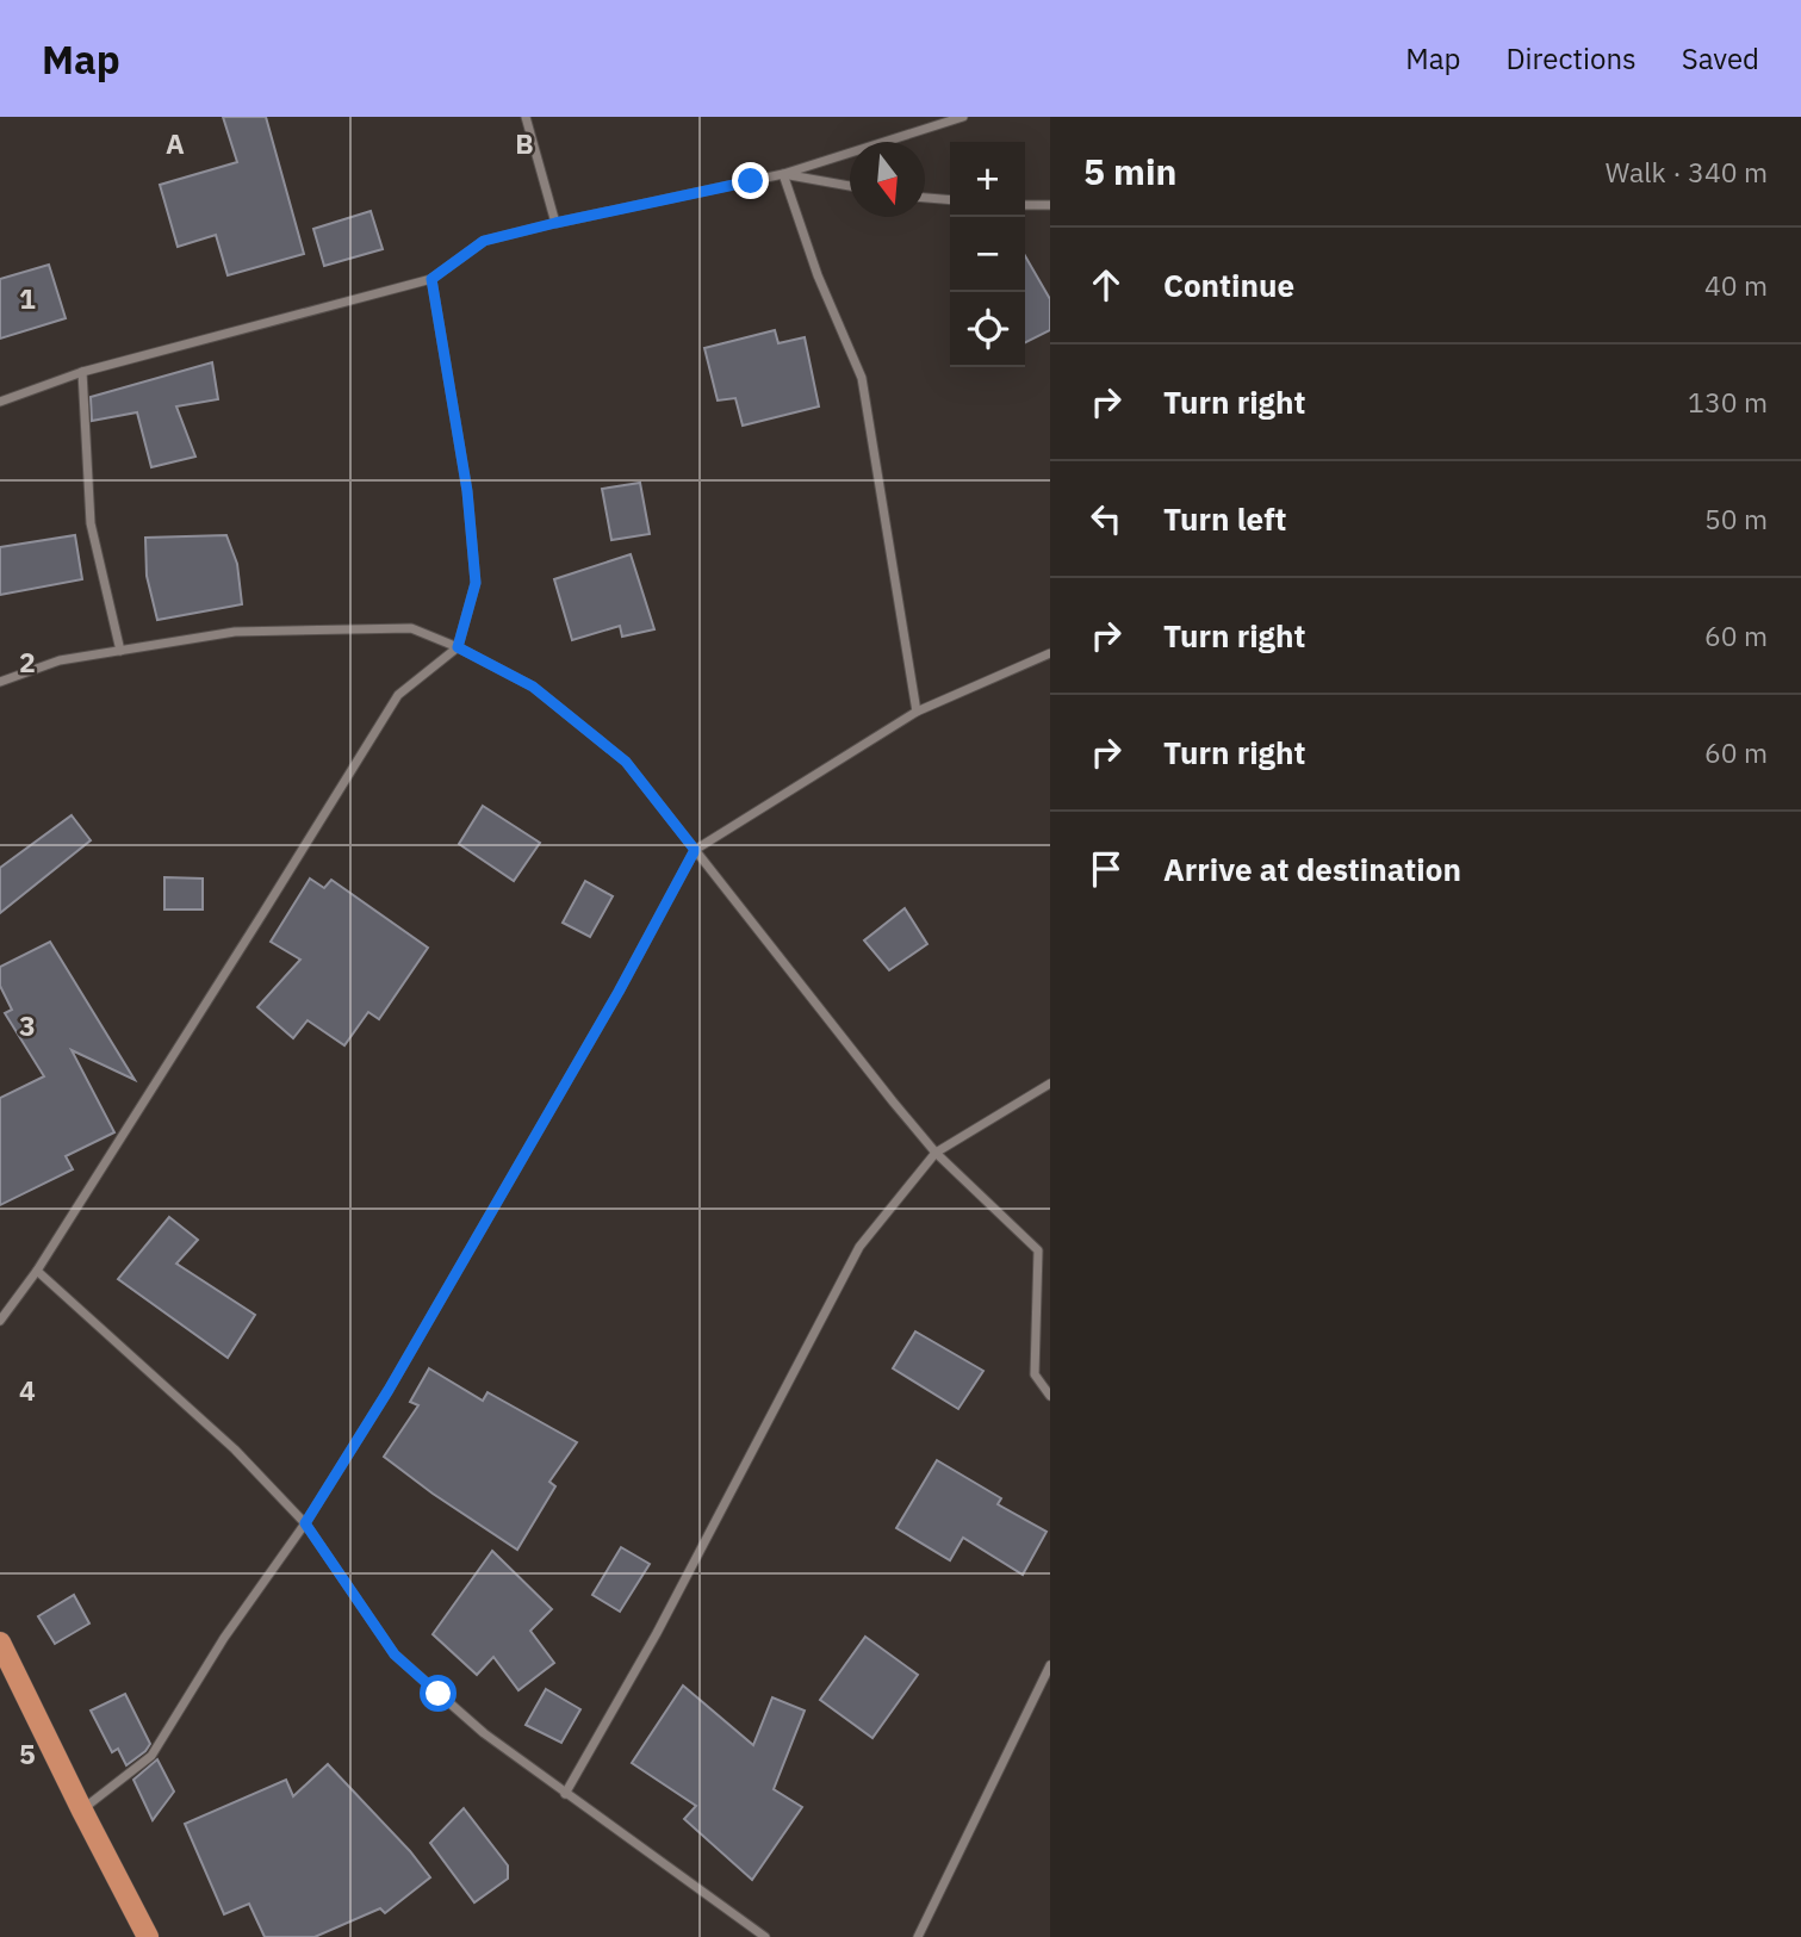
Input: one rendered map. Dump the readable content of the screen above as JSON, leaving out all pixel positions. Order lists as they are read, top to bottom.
{
  "north": "bottom",
  "page": {
    "header": "Map",
    "nav": ["Map", "Directions", "Saved"],
    "heading": ["5 min", "Walk · 340 m"],
    "map_buttons": ["+", "−"],
    "list": [
      ["Continue", "40 m"],
      ["Turn right", "130 m"],
      ["Turn left", "50 m"],
      ["Turn right", "60 m"],
      ["Turn right", "60 m"],
      "Arrive at destination"
    ]
  },
  "grid": {
    "columns": ["A", "B"],
    "rows": [
      "1",
      "2",
      "3",
      "4",
      "5"
    ]
  }
}
